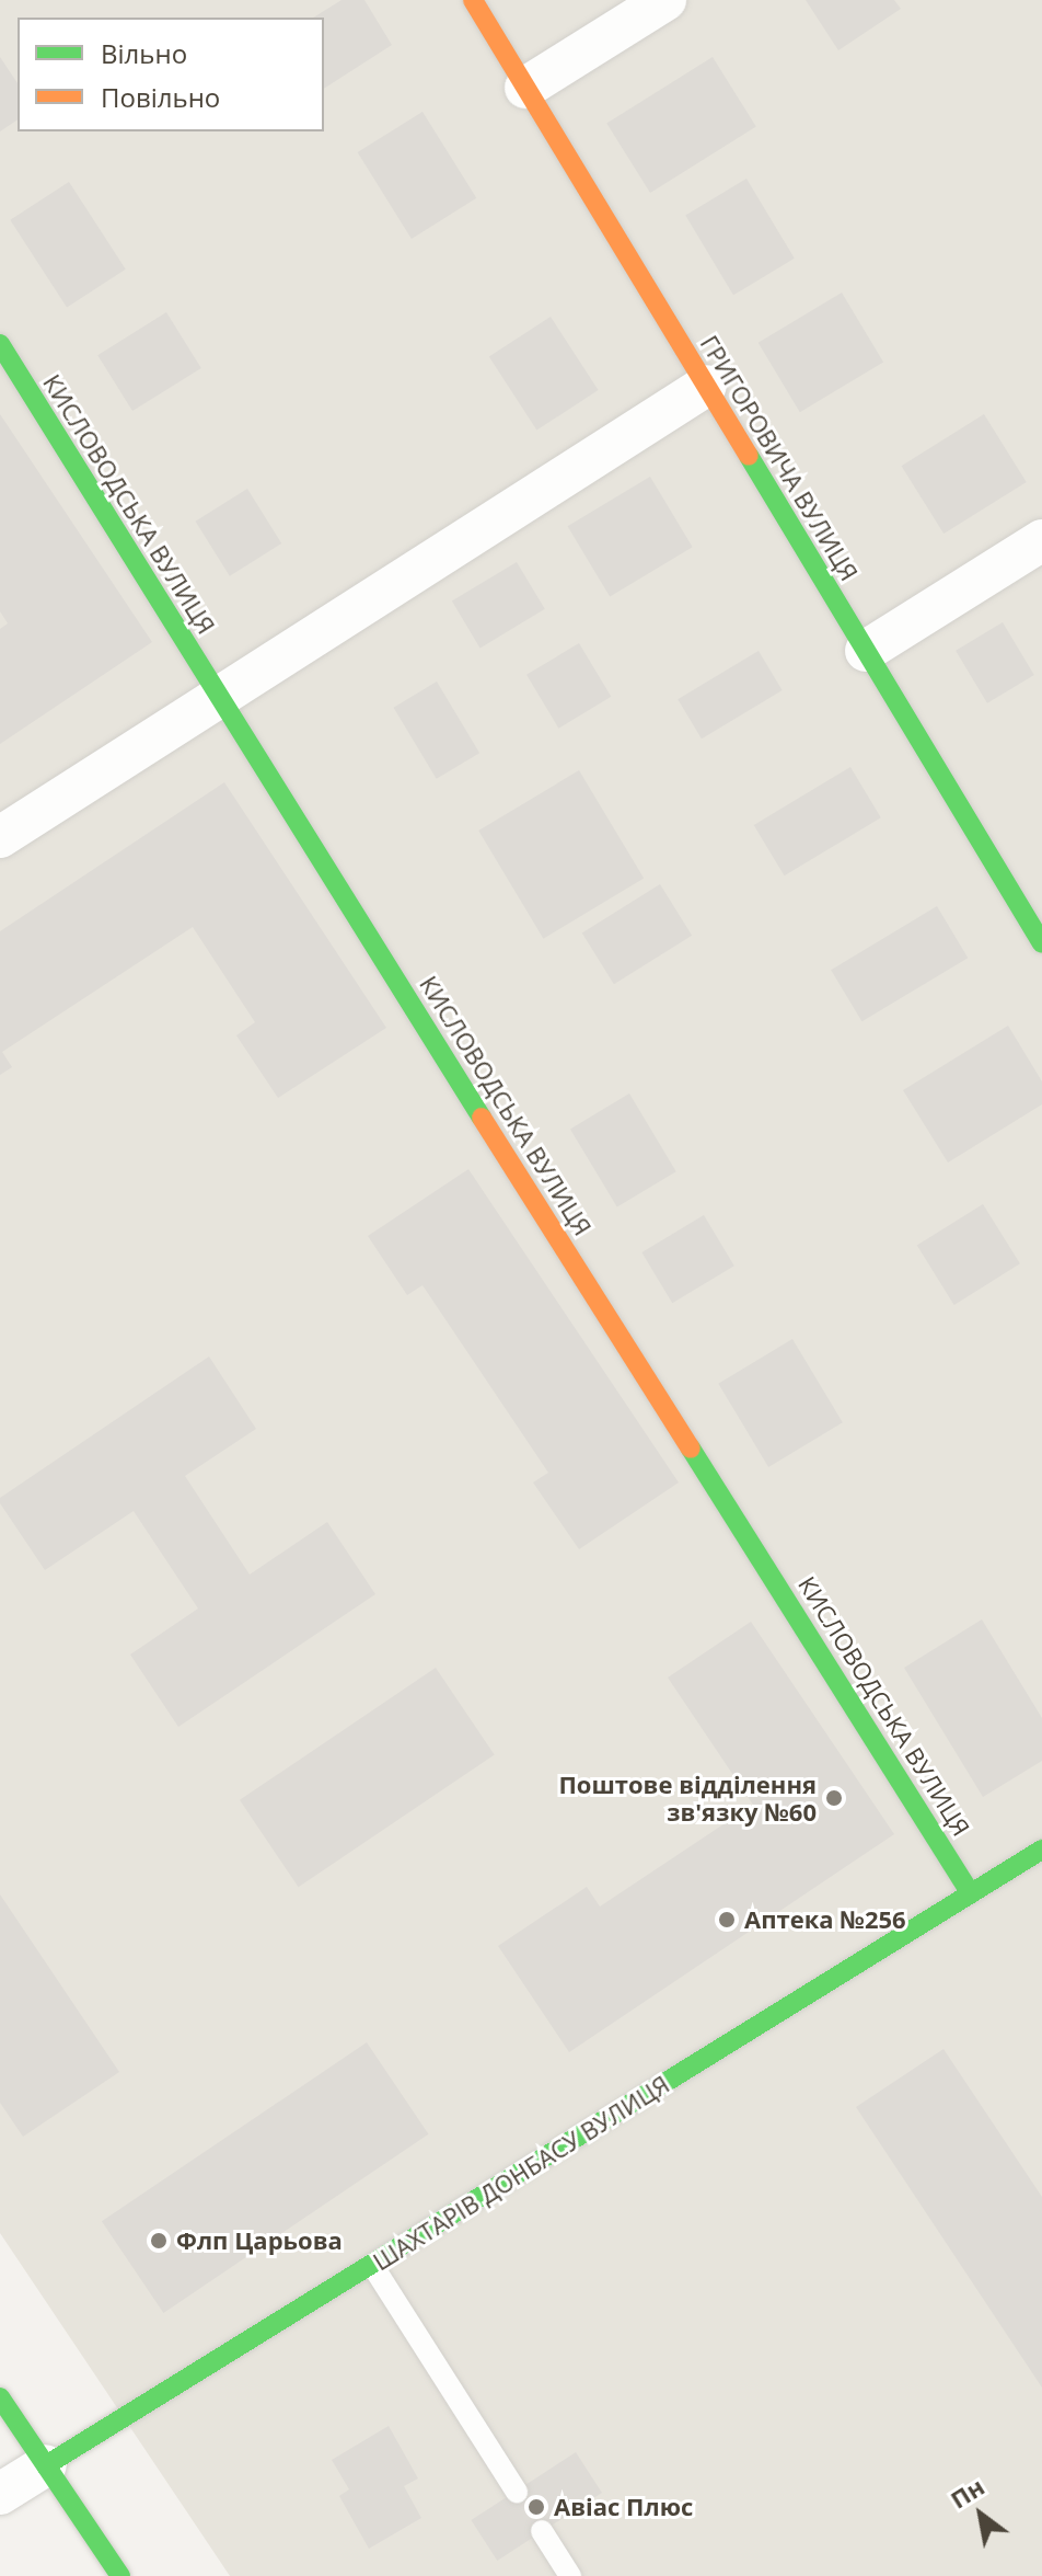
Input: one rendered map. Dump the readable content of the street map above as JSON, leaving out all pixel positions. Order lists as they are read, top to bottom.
{
  "streets": {
    "street": ["ГРИГОРОВИЧА ВУЛИЦЯ", "КИСЛОВОДСЬКА ВУЛИЦЯ", "ШАХТАРІВ ДОНБАСУ ВУЛИЦЯ"]
  },
  "crossings": [
    ["КИСЛОВОДСЬКА ВУЛИЦЯ", "ШАХТАРІВ ДОНБАСУ ВУЛИЦЯ"]
  ],
  "places": [
    "Поштове відділення зв'язку №60",
    "Аптека №256",
    "Флп Царьова",
    "Авіас Плюс"
  ],
  "legend": ["Вільно", "Повільно"],
  "north": "top left"
}
